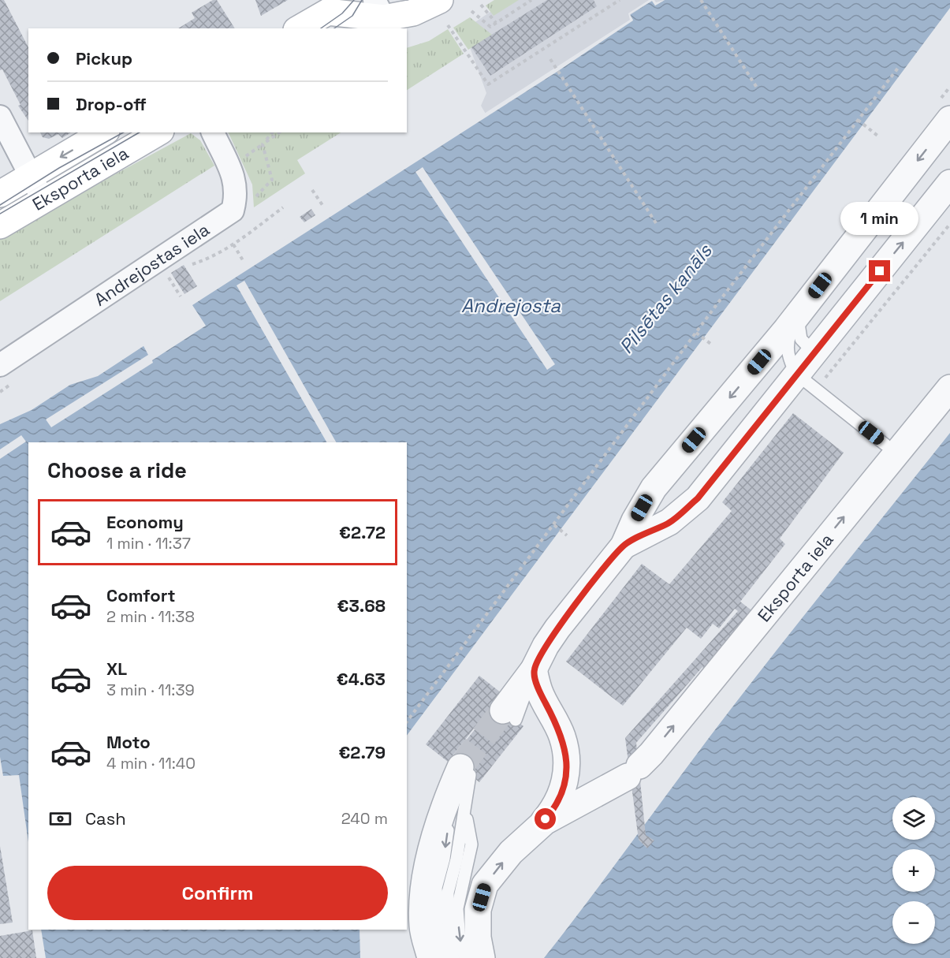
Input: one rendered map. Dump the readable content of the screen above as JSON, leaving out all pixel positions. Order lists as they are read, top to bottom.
{
  "streets": {
    "main road": ["Eksporta iela"],
    "street": ["Andrejostas iela"]
  },
  "water": ["Pilsētas kanāls", "Andrejosta"],
  "page": {
    "banner": ["Pickup", "Drop-off"],
    "bubble": "1 min",
    "heading": "Choose a ride",
    "list": [
      {
        "name": "Economy",
        "note": "1 min · 11:37",
        "value": "€2.72"
      },
      {
        "name": "Comfort",
        "note": "2 min · 11:38",
        "value": "€3.68"
      },
      {
        "name": "XL",
        "note": "3 min · 11:39",
        "value": "€4.63"
      },
      {
        "name": "Moto",
        "note": "4 min · 11:40",
        "value": "€2.79"
      }
    ],
    "pay": ["Cash", "240 m"],
    "map_buttons": ["+", "−"],
    "buttons": "Confirm"
  }
}
